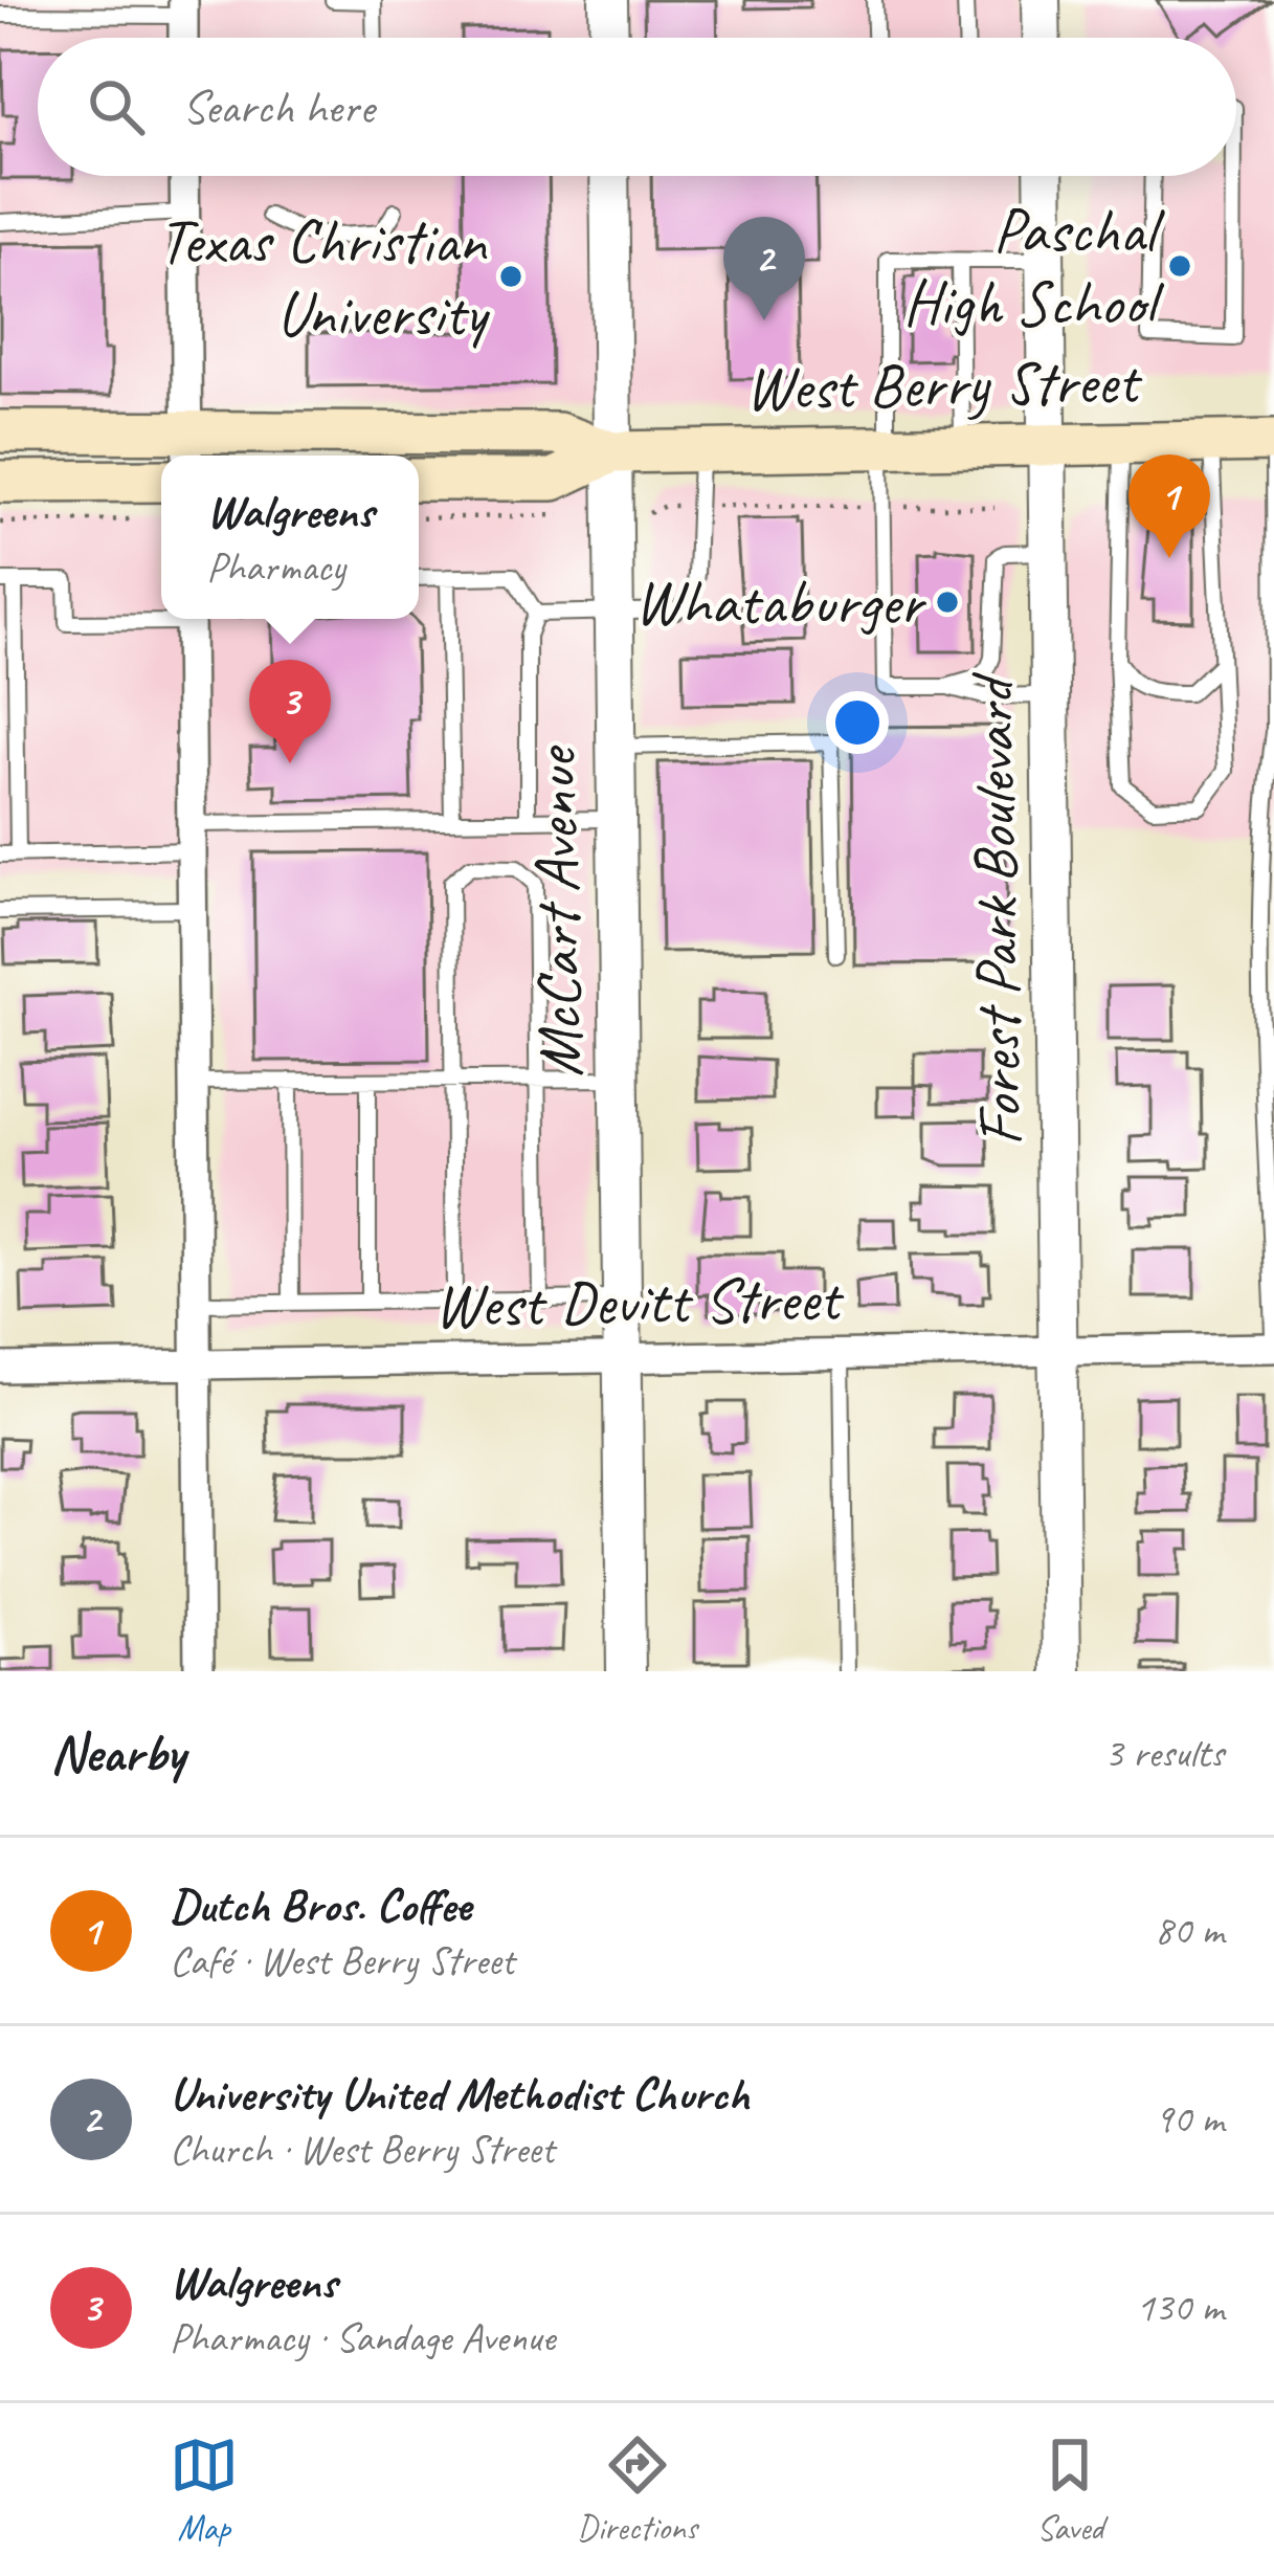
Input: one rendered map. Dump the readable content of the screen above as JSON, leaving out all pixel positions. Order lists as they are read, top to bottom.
{
  "streets": {
    "main road": ["West Berry Street"],
    "street": ["McCart Avenue", "Forest Park Boulevard", "West Devitt Street"]
  },
  "crossings": [
    ["West Berry Street", "McCart Avenue"],
    ["West Berry Street", "Forest Park Boulevard"],
    ["McCart Avenue", "West Devitt Street"],
    ["Forest Park Boulevard", "West Devitt Street"]
  ],
  "places": ["Paschal High School", "Texas Christian University", "Whataburger"],
  "page": {
    "search": "Search here",
    "pins": ["2", "1", "3"],
    "popup": ["Walgreens", "Pharmacy"],
    "heading": ["Nearby", "3 results"],
    "list": [
      {
        "mark": "1",
        "name": "Dutch Bros. Coffee",
        "note": "Café · West Berry Street",
        "value": "80 m"
      },
      {
        "mark": "2",
        "name": "University United Methodist Church",
        "note": "Church · West Berry Street",
        "value": "90 m"
      },
      {
        "mark": "3",
        "name": "Walgreens",
        "note": "Pharmacy · Sandage Avenue",
        "value": "130 m"
      }
    ],
    "nav": ["Map", "Directions", "Saved"]
  }
}
